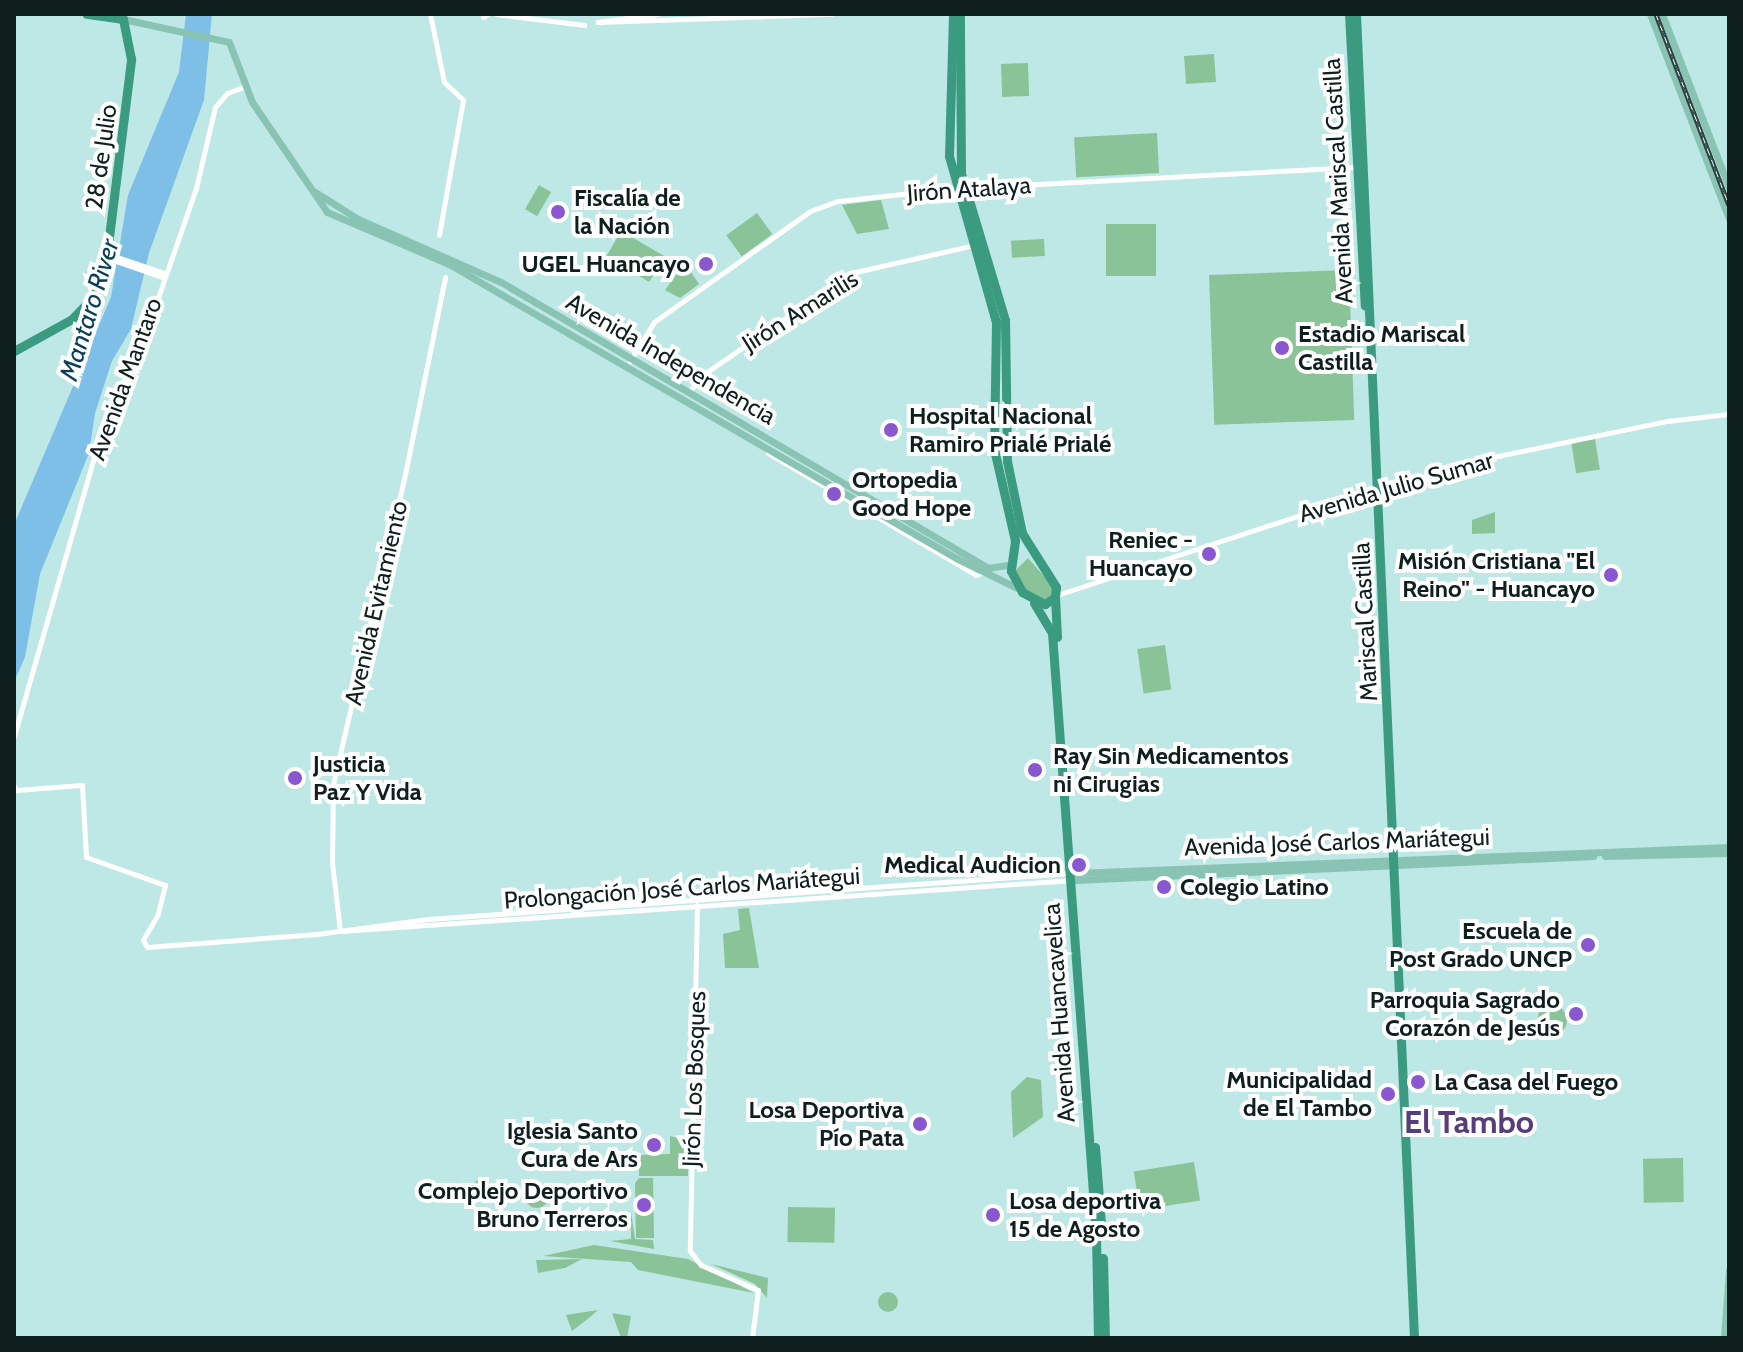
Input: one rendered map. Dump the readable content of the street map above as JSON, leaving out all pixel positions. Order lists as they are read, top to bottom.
{
  "streets": {
    "highway": [
      "28 de Julio",
      "Avenida Mariscal Castilla",
      "Mariscal Castilla",
      "Avenida Huancavelica"
    ],
    "main road": ["Avenida Independencia", "Avenida José Carlos Mariátegui"],
    "street": [
      "Jirón Atalaya",
      "Jirón Amarilis",
      "Avenida Mantaro",
      "Avenida Julio Sumar",
      "Avenida Evitamiento",
      "Prolongación José Carlos Mariátegui",
      "Jirón Los Bosques"
    ]
  },
  "crossings": [
    ["28 de Julio", "Avenida Independencia"],
    ["Avenida Mariscal Castilla", "Jirón Atalaya"],
    ["Avenida Mariscal Castilla", "Avenida Julio Sumar"],
    ["Avenida Mariscal Castilla", "Mariscal Castilla"],
    ["Jirón Atalaya", "Avenida Independencia"],
    ["Jirón Amarilis", "Avenida Independencia"],
    ["Avenida Independencia", "Avenida Mantaro"],
    ["Avenida Independencia", "Avenida Huancavelica"],
    ["Avenida Julio Sumar", "Mariscal Castilla"],
    ["Avenida Julio Sumar", "Avenida Huancavelica"],
    ["Avenida Evitamiento", "Prolongación José Carlos Mariátegui"],
    ["Mariscal Castilla", "Avenida José Carlos Mariátegui"],
    ["Avenida José Carlos Mariátegui", "Prolongación José Carlos Mariátegui"],
    ["Avenida José Carlos Mariátegui", "Avenida Huancavelica"],
    ["Prolongación José Carlos Mariátegui", "Avenida Huancavelica"],
    ["Prolongación José Carlos Mariátegui", "Jirón Los Bosques"]
  ],
  "districts": ["El Tambo"],
  "water": ["Mantaro River"],
  "places": [
    "Fiscalía de la Nación",
    "UGEL Huancayo",
    "Estadio Mariscal Castilla",
    "Hospital Nacional Ramiro Prialé Prialé",
    "Ortopedia Good Hope",
    "Reniec - Huancayo",
    "Misión Cristiana \"El Reino\" - Huancayo",
    "Ray Sin Medicamentos ni Cirugias",
    "Justicia Paz Y Vida",
    "Medical Audicion",
    "Colegio Latino",
    "Escuela de Post Grado UNCP",
    "Parroquia Sagrado Corazón de Jesús",
    "La Casa del Fuego",
    "Municipalidad de El Tambo",
    "Losa Deportiva Pío Pata",
    "Iglesia Santo Cura de Ars",
    "Complejo Deportivo Bruno Terreros",
    "Losa deportiva 15 de Agosto"
  ]
}
